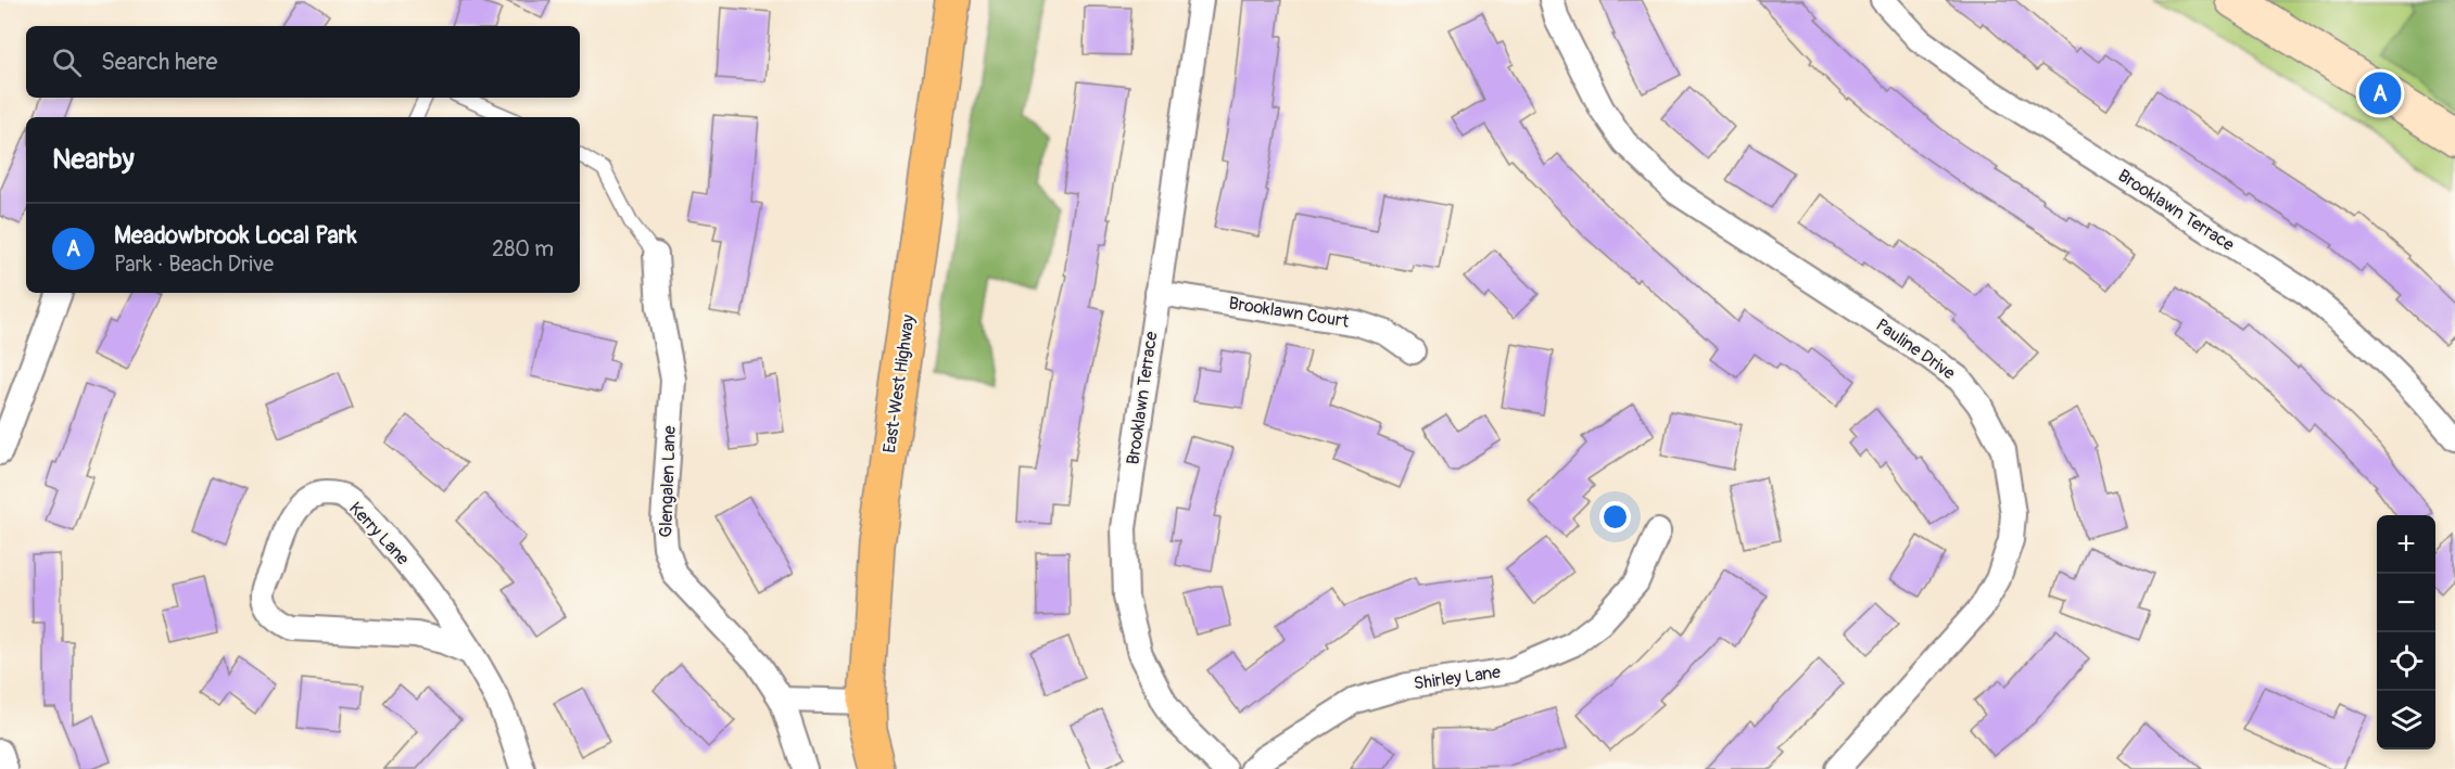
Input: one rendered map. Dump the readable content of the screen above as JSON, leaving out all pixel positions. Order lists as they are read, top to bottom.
{
  "streets": {
    "main road": ["East-West Highway"],
    "street": [
      "Brooklawn Terrace",
      "Brooklawn Court",
      "Pauline Drive",
      "Glengalen Lane",
      "Kerry Lane",
      "Shirley Lane"
    ]
  },
  "crossings": [
    ["Brooklawn Terrace", "Brooklawn Court"]
  ],
  "page": {
    "search": "Search here",
    "pins": "A",
    "heading": "Nearby",
    "list": [
      {
        "mark": "A",
        "name": "Meadowbrook Local Park",
        "note": "Park · Beach Drive",
        "value": "280 m"
      }
    ],
    "map_buttons": ["+", "−"]
  }
}
